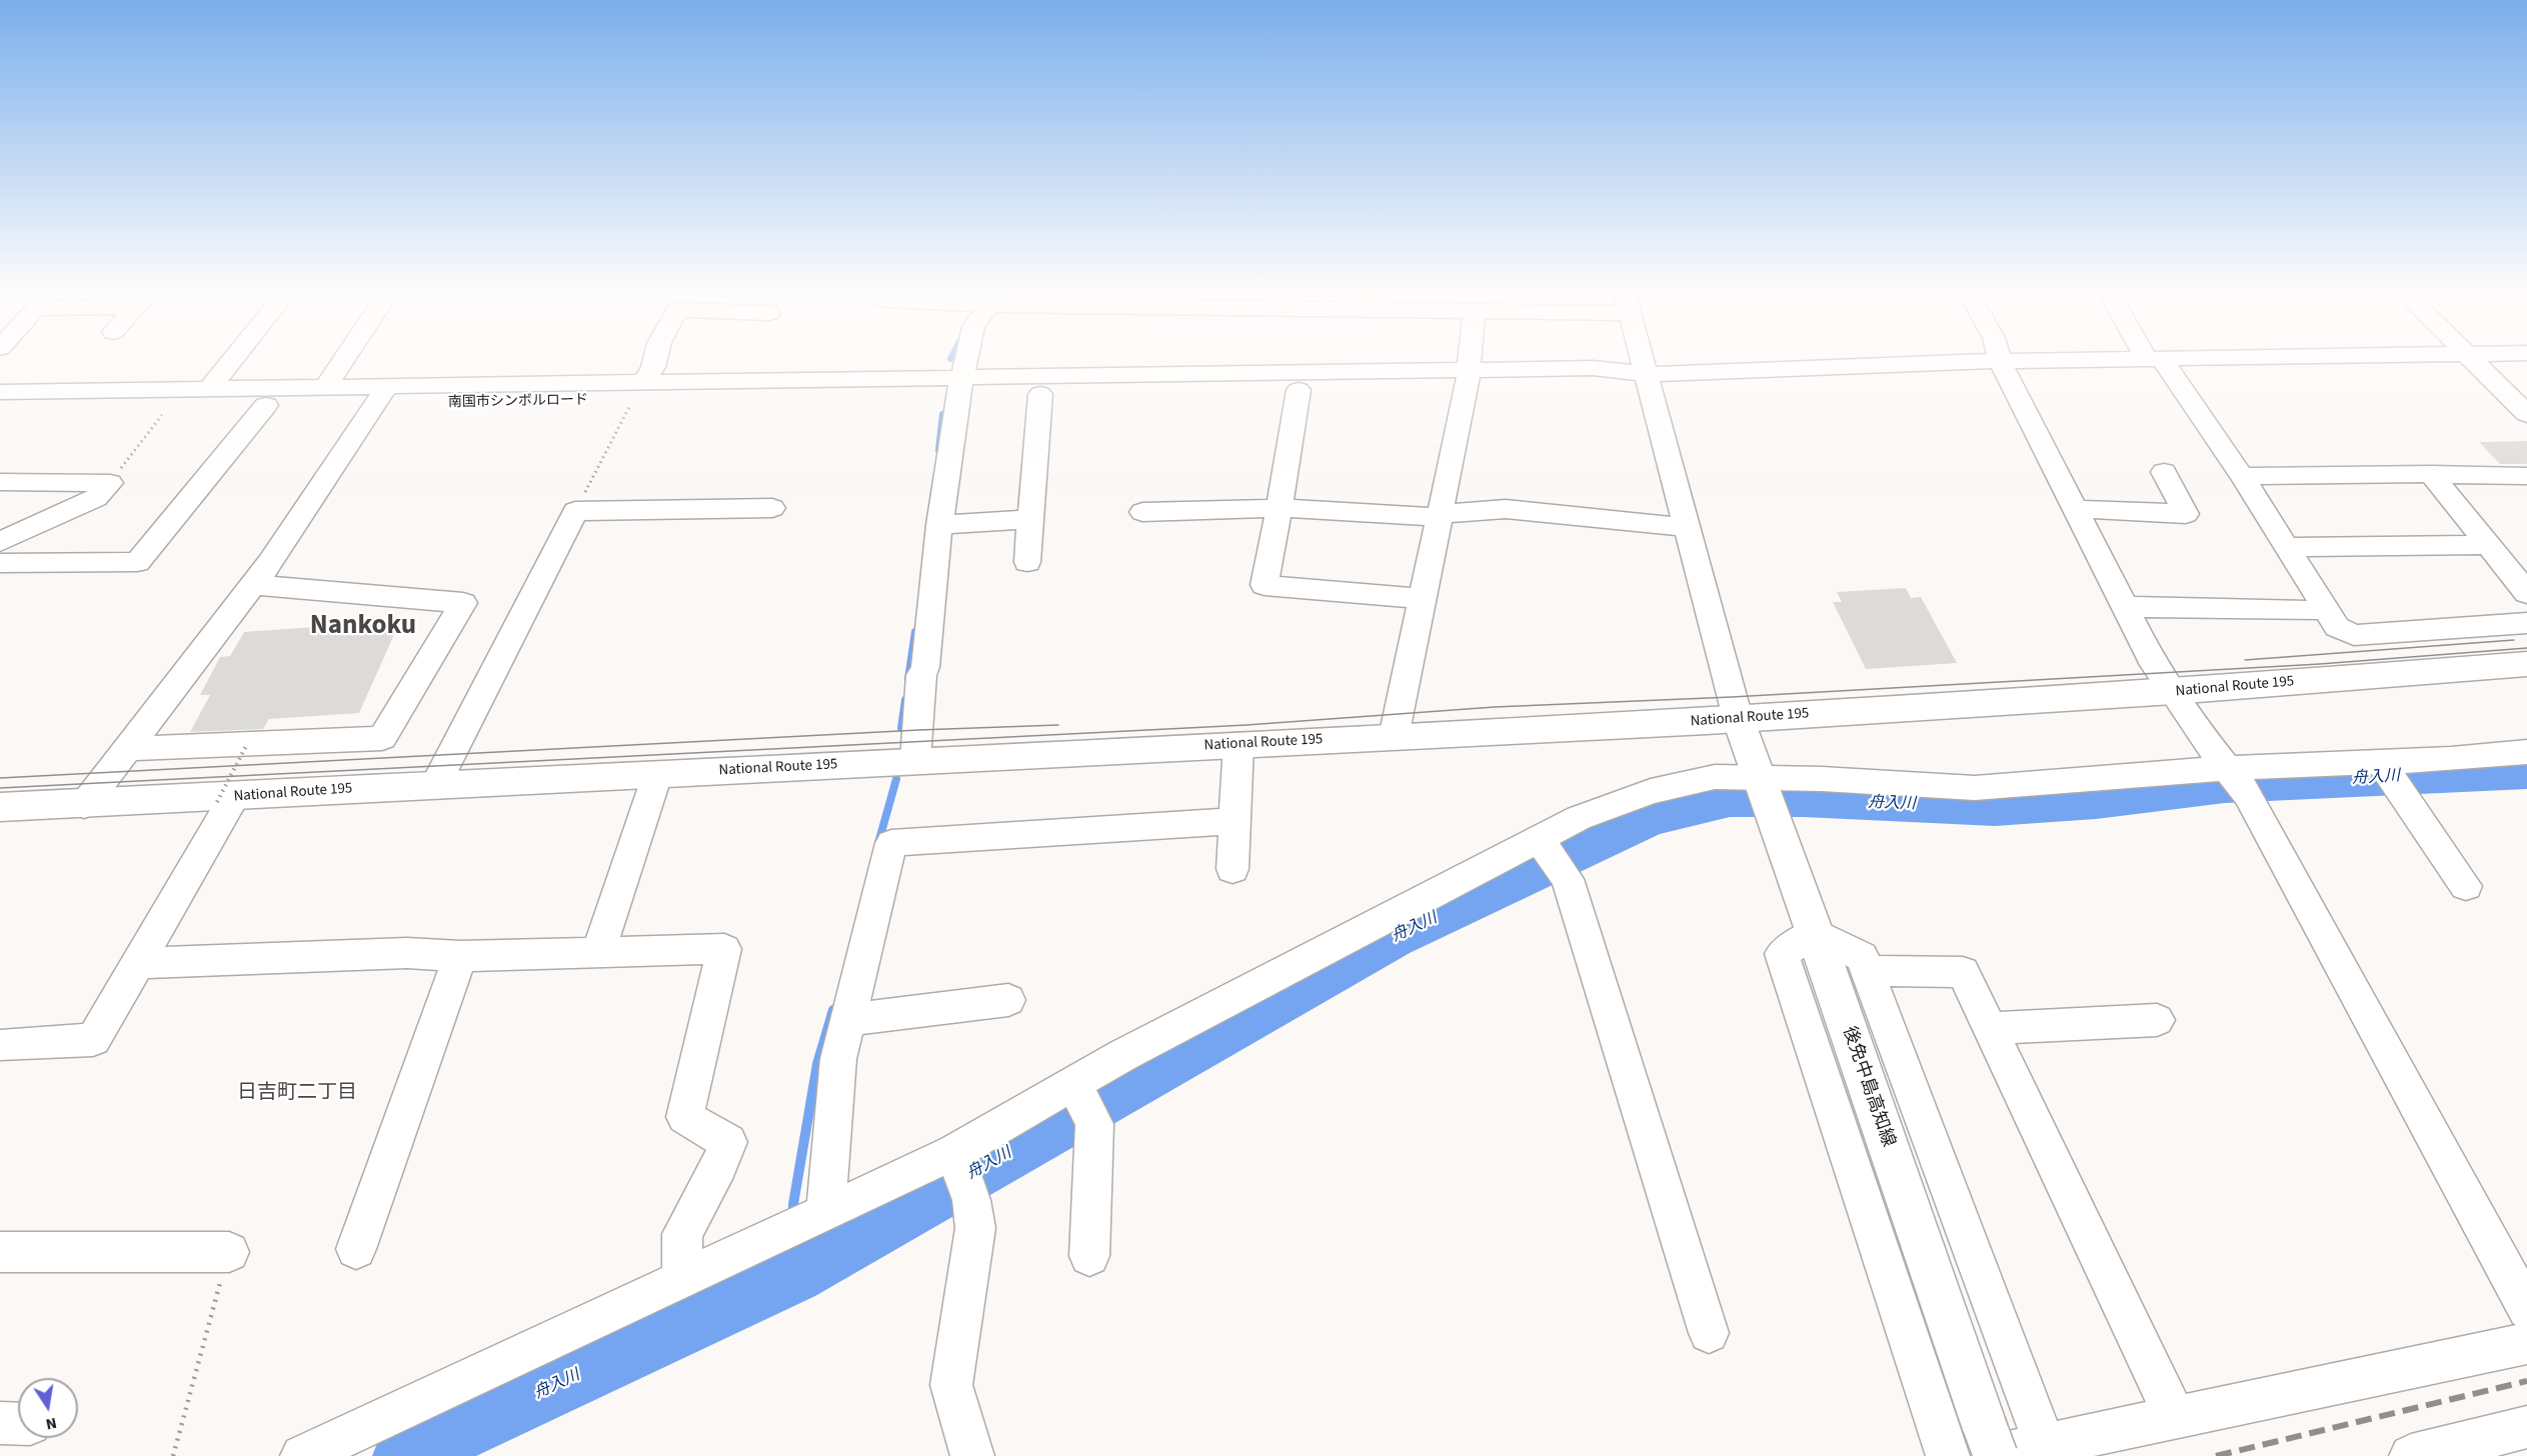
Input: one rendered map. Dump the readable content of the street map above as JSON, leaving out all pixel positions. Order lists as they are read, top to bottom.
{
  "streets": {
    "main road": ["National Route 195", "後免中島高知線"],
    "street": ["南国市シンボルロード"]
  },
  "crossings": [
    ["National Route 195", "後免中島高知線"]
  ],
  "districts": ["Nankoku", "日吉町二丁目"],
  "water": ["舟入川"],
  "north": "bottom"
}
